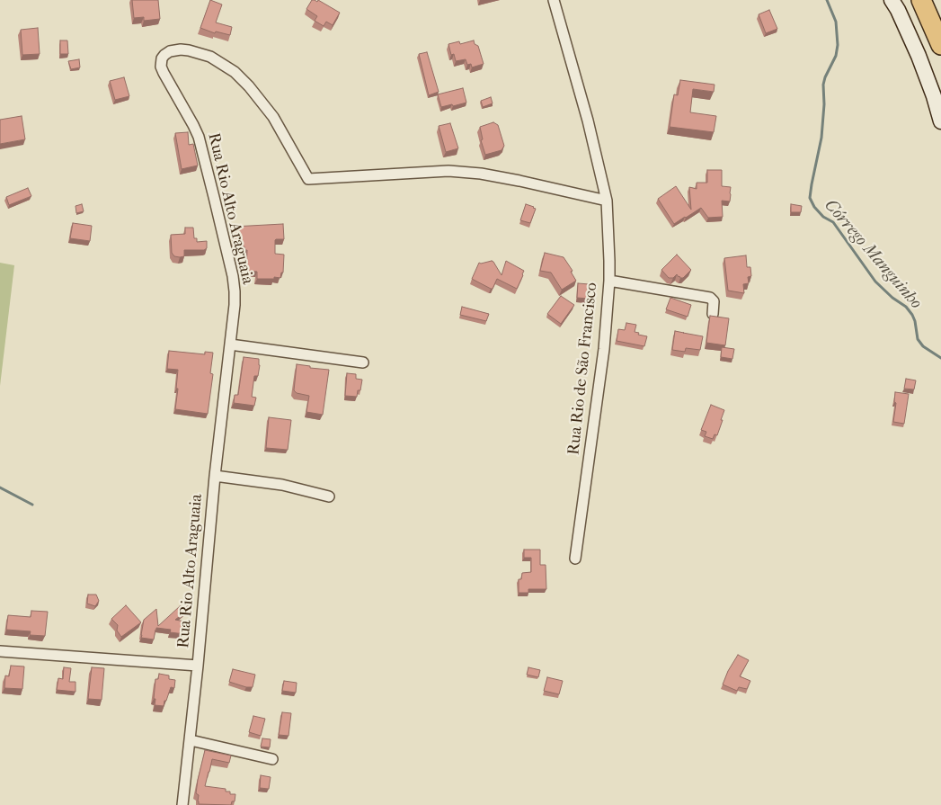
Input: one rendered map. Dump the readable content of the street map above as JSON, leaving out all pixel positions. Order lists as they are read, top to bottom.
{
  "streets": {
    "street": ["Rua Rio Alto Araguaia", "Rua Rio de São Francisco"]
  },
  "crossings": [
    ["Rua Rio Alto Araguaia", "Rua Rio de São Francisco"]
  ],
  "water": ["Córrego Manguinho"]
}
